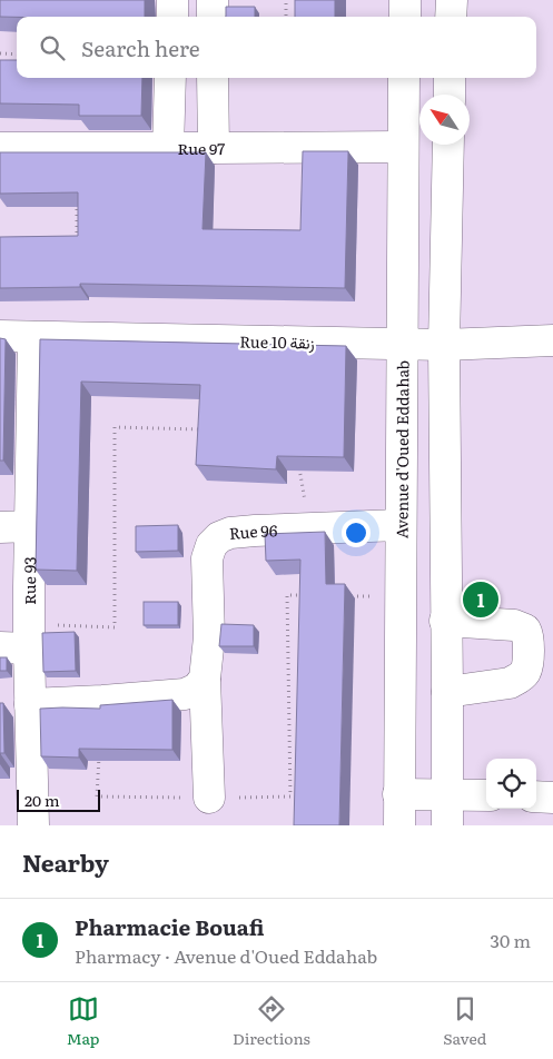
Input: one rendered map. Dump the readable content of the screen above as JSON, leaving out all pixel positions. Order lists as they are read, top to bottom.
{
  "streets": {
    "street": [
      "Rue 97",
      "Rue 10 زنقة",
      "Avenue d'Oued Eddahab",
      "Rue 96",
      "Rue 93"
    ]
  },
  "crossings": [
    ["Rue 97", "Avenue d'Oued Eddahab"],
    ["Rue 10 زنقة", "Avenue d'Oued Eddahab"],
    ["Rue 10 زنقة", "Rue 93"],
    ["Avenue d'Oued Eddahab", "Rue 96"]
  ],
  "scale_bar": "20 m",
  "north": "top left",
  "page": {
    "search": "Search here",
    "pins": "1",
    "scale": "20 m",
    "heading": "Nearby",
    "list": [
      {
        "mark": "1",
        "name": "Pharmacie Bouafi",
        "note": "Pharmacy · Avenue d'Oued Eddahab",
        "value": "30 m"
      }
    ],
    "nav": ["Map", "Directions", "Saved"]
  }
}
